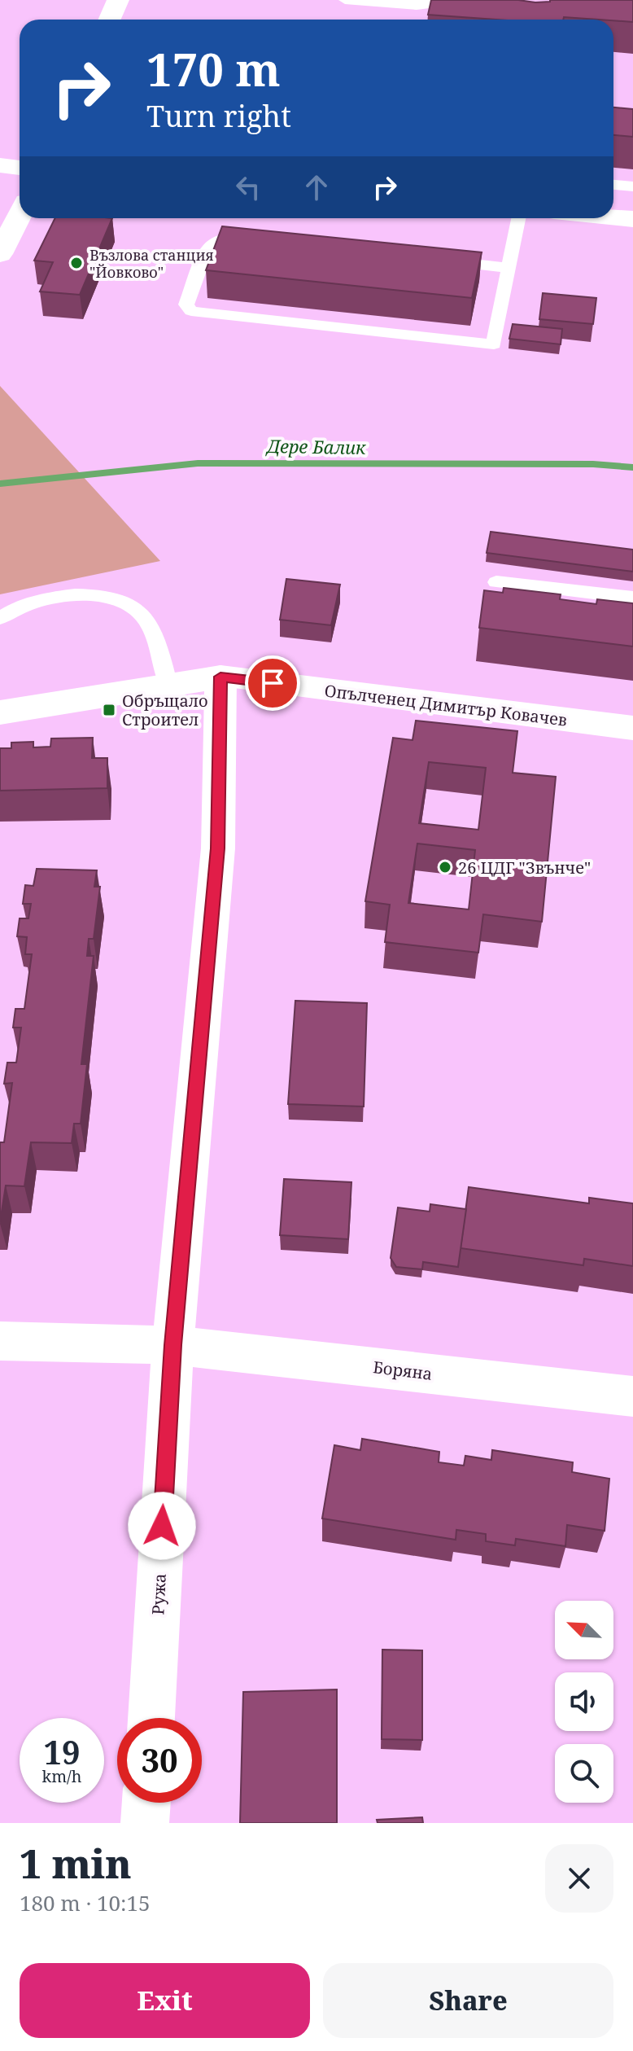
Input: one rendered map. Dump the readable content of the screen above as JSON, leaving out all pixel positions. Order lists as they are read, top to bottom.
{
  "streets": {
    "street": ["Опълченец Димитър Ковачев", "Боряна", "Ружа"]
  },
  "crossings": [
    ["Опълченец Димитър Ковачев", "Ружа"],
    ["Боряна", "Ружа"]
  ],
  "water": ["Дере Балик"],
  "places": {
    "other": ["Възлова станция \"Йовково\"", "26 ЦДГ \"Звънче\""],
    "transit": ["Обръщало Строител"]
  },
  "north": "top left",
  "page": {
    "turn": ["170 m", "Turn right"],
    "speed": "19 km/h",
    "limit": "30",
    "heading": ["1 min", "180 m · 10:15"],
    "buttons": ["Exit", "Share"]
  }
}
